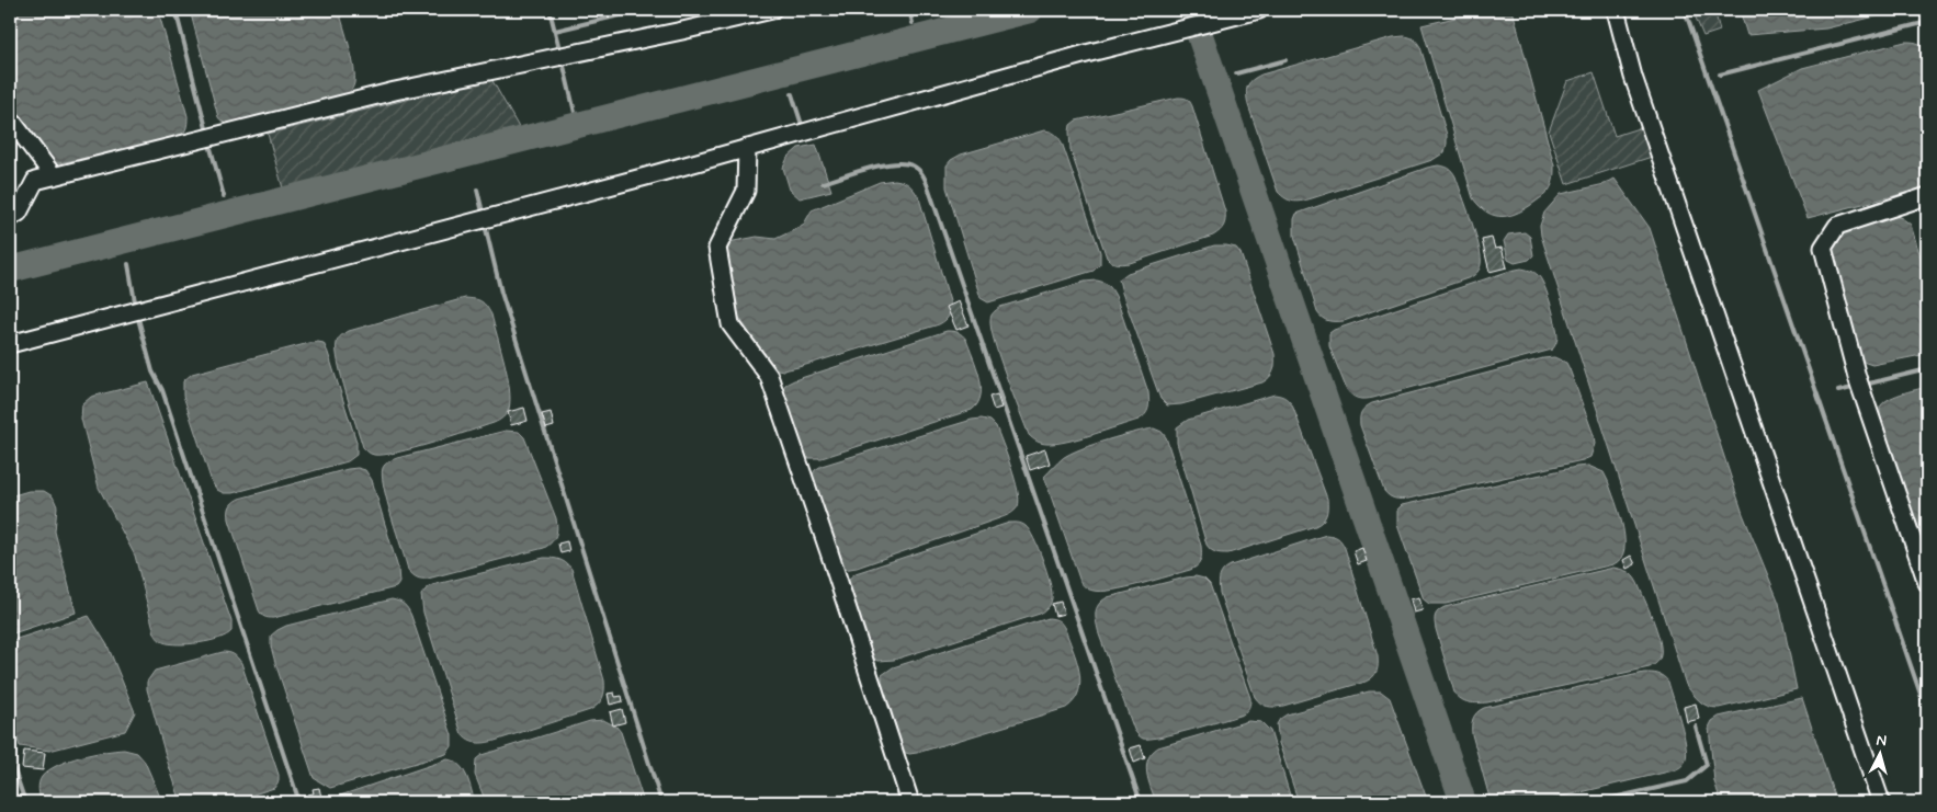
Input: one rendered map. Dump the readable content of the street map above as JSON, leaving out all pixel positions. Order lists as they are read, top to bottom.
{
  "north": "top"
}
